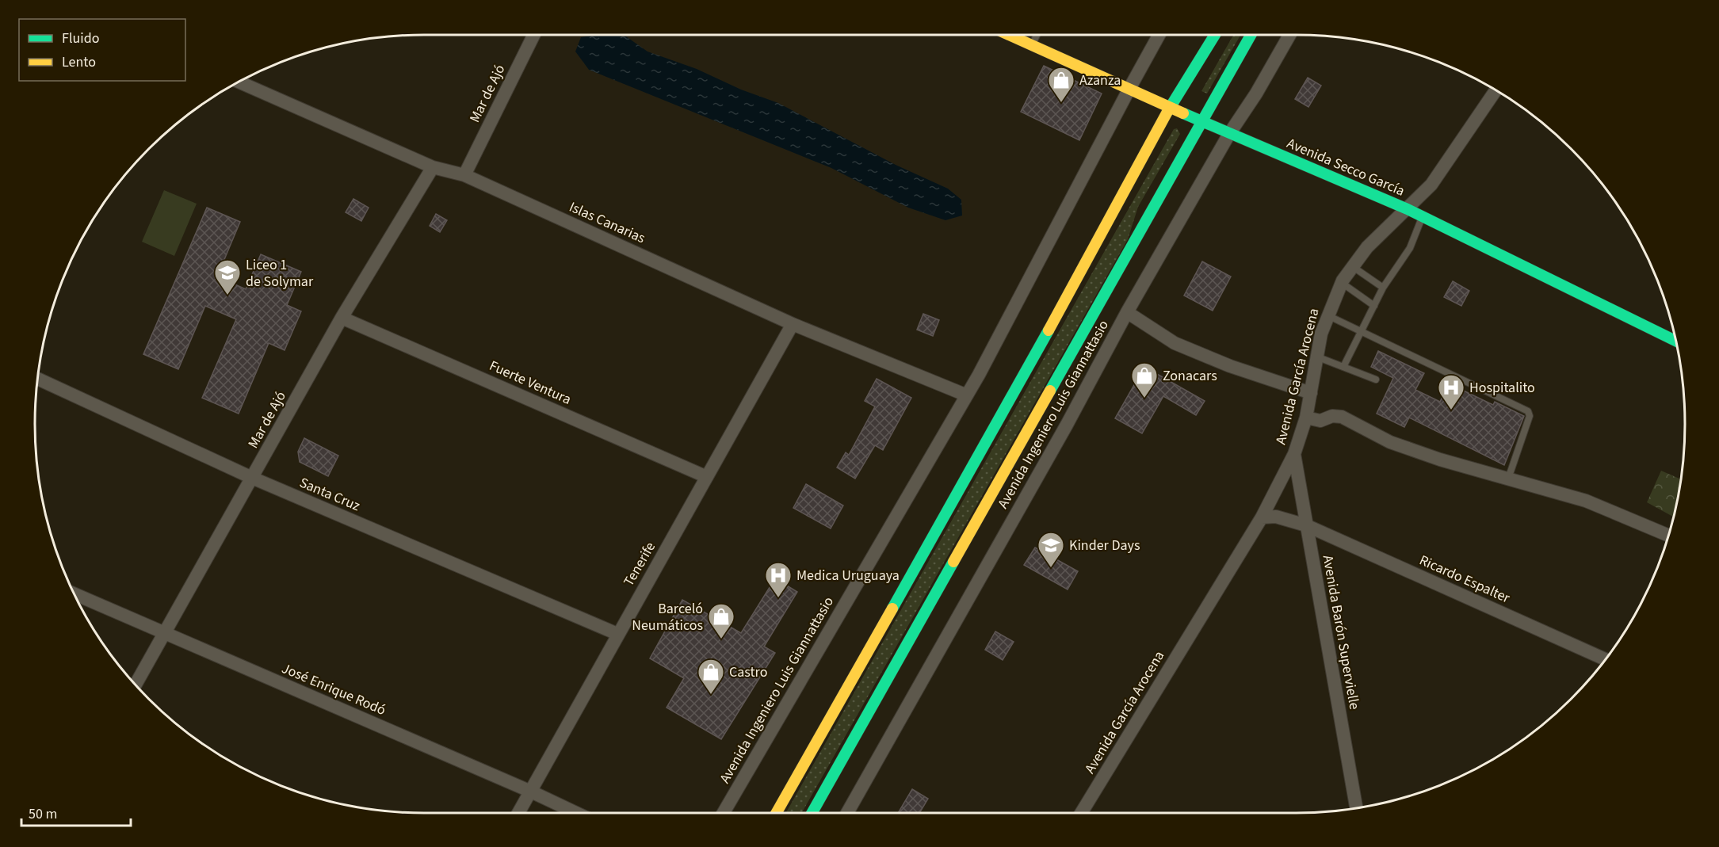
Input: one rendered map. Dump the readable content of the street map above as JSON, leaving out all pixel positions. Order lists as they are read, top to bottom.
{
  "streets": {
    "main road": ["Avenida Secco García", "Avenida Ingeniero Luis Giannattasio"],
    "street": [
      "Mar de Ajó",
      "Islas Canarias",
      "Avenida García Arocena",
      "Fuerte Ventura",
      "Santa Cruz",
      "Tenerife",
      "Ricardo Espalter",
      "Avenida Barón Supervielle",
      "José Enrique Rodó"
    ]
  },
  "crossings": [
    ["Mar de Ajó", "Islas Canarias"],
    ["Mar de Ajó", "Fuerte Ventura"],
    ["Mar de Ajó", "Santa Cruz"],
    ["Mar de Ajó", "José Enrique Rodó"],
    ["Avenida Secco García", "Avenida García Arocena"],
    ["Avenida Secco García", "Avenida Ingeniero Luis Giannattasio"],
    ["Islas Canarias", "Avenida Ingeniero Luis Giannattasio"],
    ["Islas Canarias", "Tenerife"],
    ["Avenida García Arocena", "Ricardo Espalter"],
    ["Avenida García Arocena", "Avenida Barón Supervielle"],
    ["Fuerte Ventura", "Tenerife"],
    ["Santa Cruz", "Tenerife"],
    ["Tenerife", "José Enrique Rodó"],
    ["Ricardo Espalter", "Avenida Barón Supervielle"]
  ],
  "places": {
    "shop": [
      "Azanza",
      "Zonacars",
      "Barceló Neumáticos",
      "Castro"
    ],
    "school or university": ["Liceo 1 de Solymar", "Kinder Days"],
    "hospital": ["Hospitalito", "Medica Uruguaya"]
  },
  "legend": ["Fluido", "Lento"],
  "scale_bar": "50 m"
}
